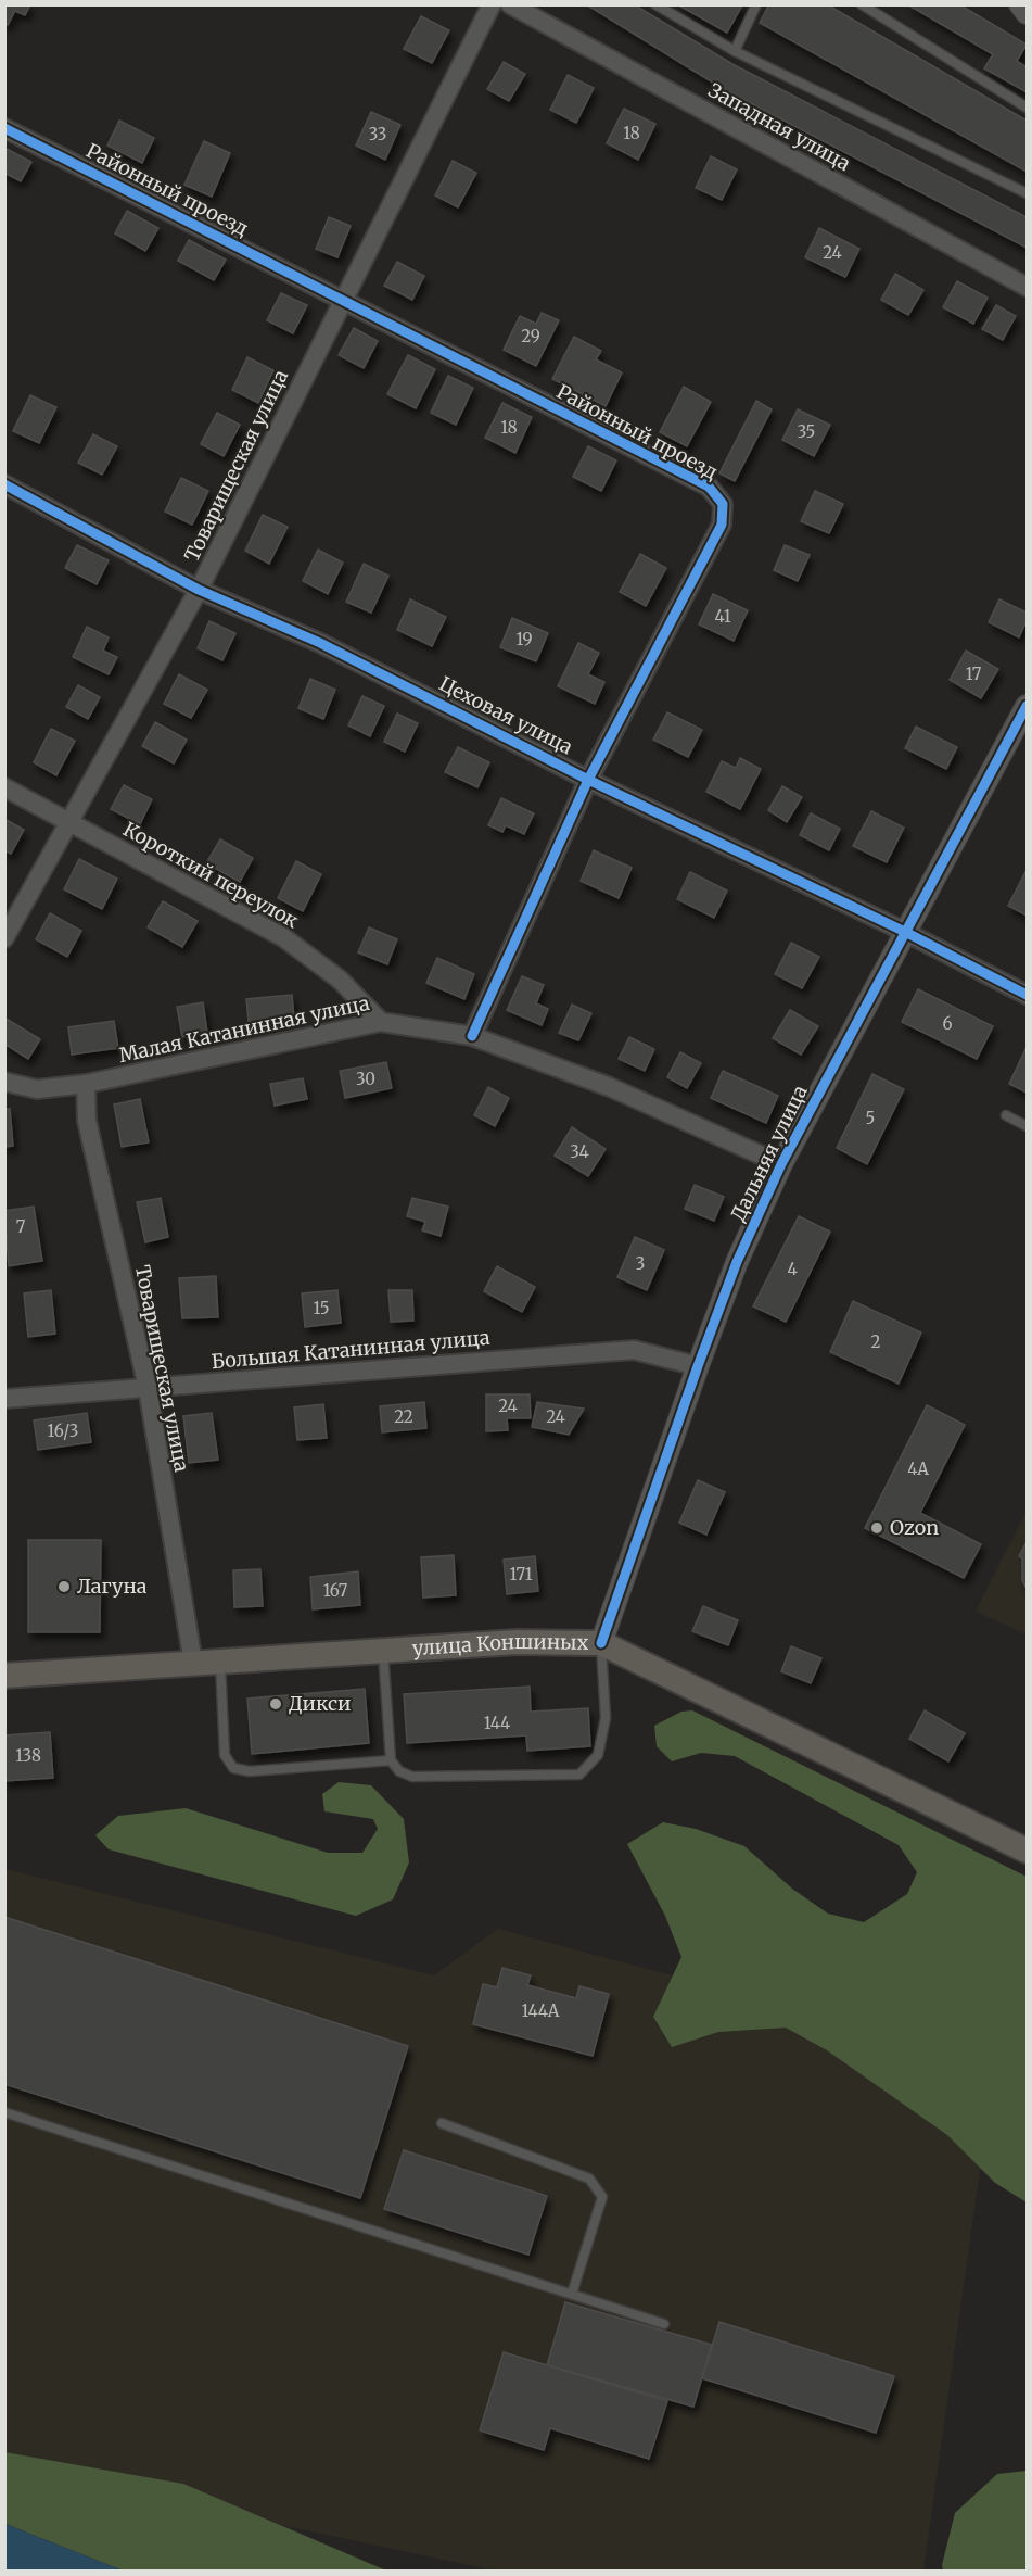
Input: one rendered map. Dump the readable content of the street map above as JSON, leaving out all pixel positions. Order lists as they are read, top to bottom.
{
  "streets": {
    "main road": ["улица Коншиных"],
    "street": [
      "Западная улица",
      "Районный проезд",
      "Товарищеская улица",
      "Цеховая улица",
      "Короткий переулок",
      "Малая Катанинная улица",
      "Дальняя улица",
      "Большая Катанинная улица"
    ]
  },
  "crossings": [
    ["Районный проезд", "Товарищеская улица"],
    ["Районный проезд", "Цеховая улица"],
    ["Районный проезд", "Малая Катанинная улица"],
    ["Товарищеская улица", "Цеховая улица"],
    ["Товарищеская улица", "Короткий переулок"],
    ["Товарищеская улица", "Малая Катанинная улица"],
    ["Товарищеская улица", "Большая Катанинная улица"],
    ["Товарищеская улица", "улица Коншиных"],
    ["Цеховая улица", "Дальняя улица"],
    ["Короткий переулок", "Малая Катанинная улица"],
    ["Малая Катанинная улица", "Дальняя улица"],
    ["Дальняя улица", "Большая Катанинная улица"],
    ["Дальняя улица", "улица Коншиных"]
  ],
  "places": ["Ozon", "Лагуна", "Дикси"],
  "house_numbers": [
    "18",
    "33",
    "24",
    "29",
    "18",
    "35",
    "41",
    "19",
    "17",
    "6",
    "30",
    "5",
    "34",
    "7",
    "3",
    "4",
    "15",
    "2",
    "24",
    "22",
    "24",
    "16/3",
    "4А",
    "171",
    "167",
    "144",
    "138",
    "144А"
  ]
}
